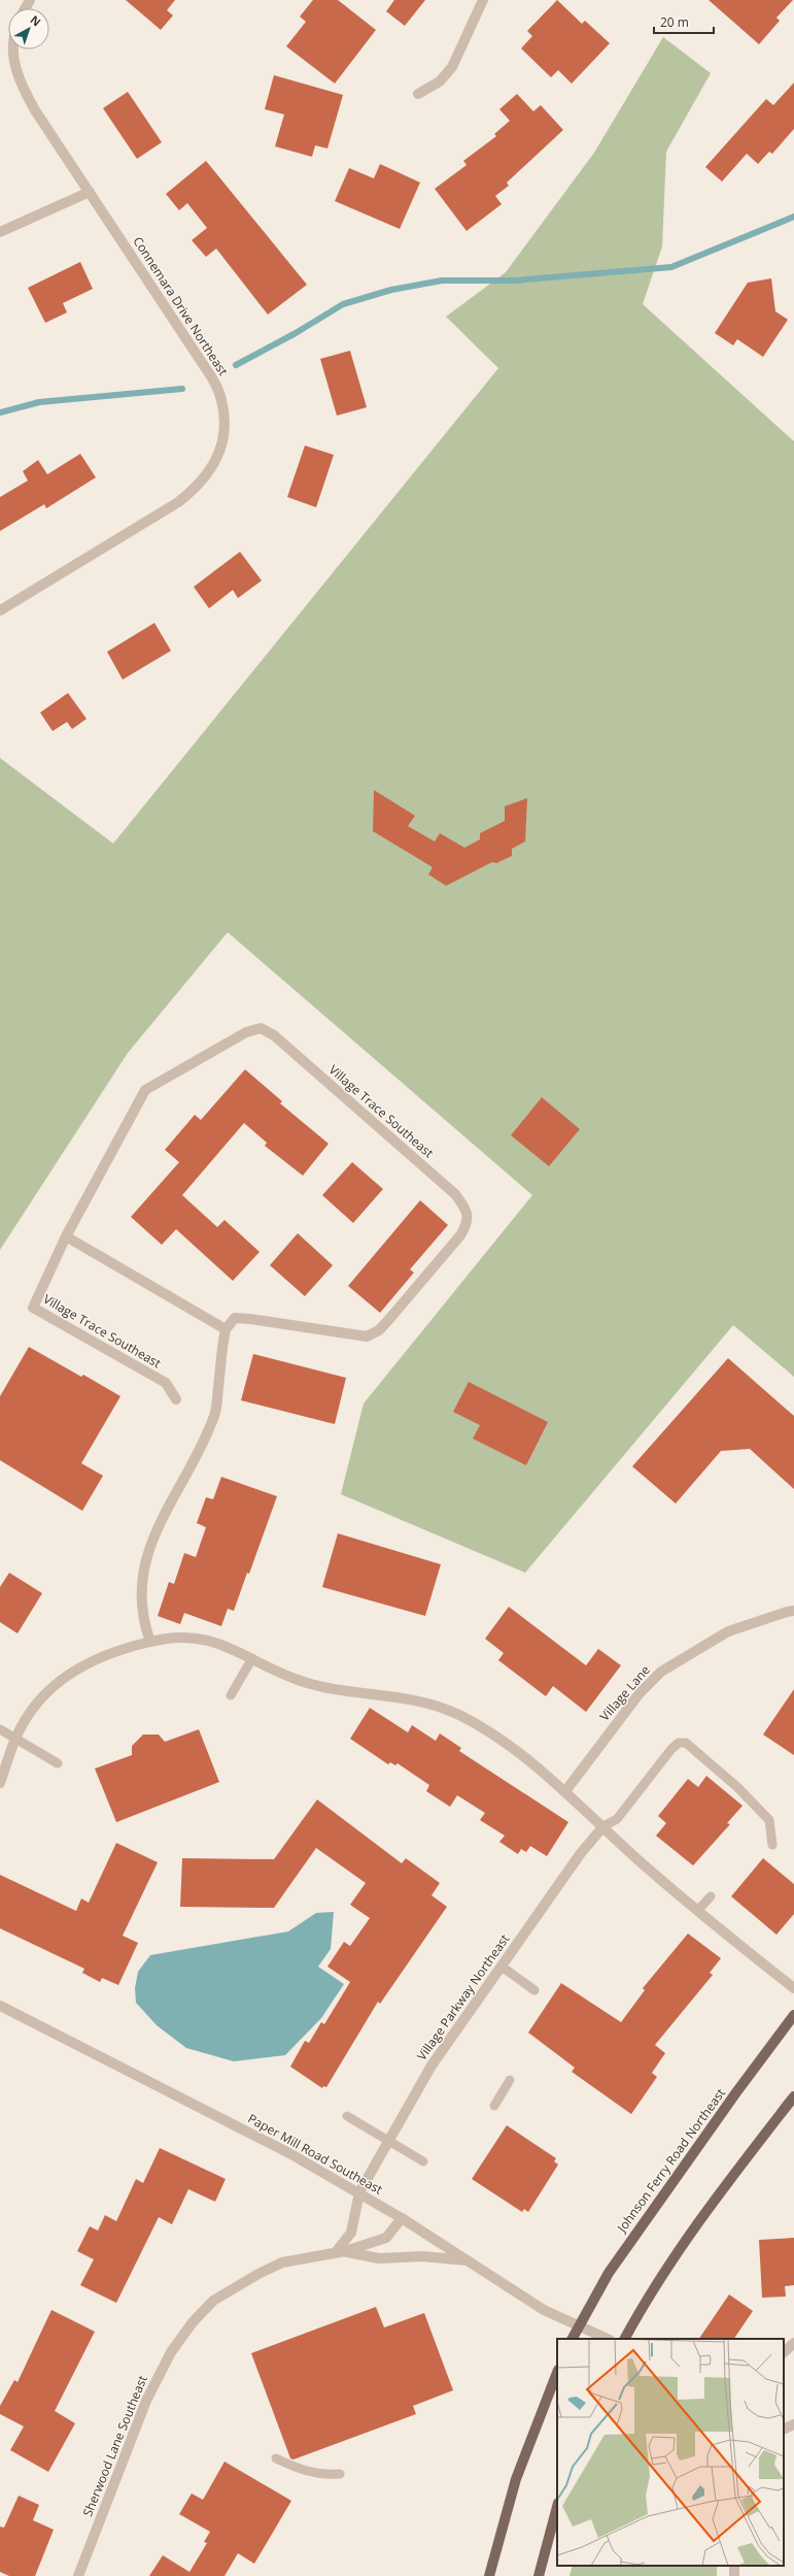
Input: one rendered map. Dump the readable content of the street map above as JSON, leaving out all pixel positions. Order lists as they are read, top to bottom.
{
  "streets": {
    "main road": ["Johnson Ferry Road Northeast"],
    "street": [
      "Connemara Drive Northeast",
      "Village Trace Southeast",
      "Village Lane",
      "Village Parkway Northeast",
      "Paper Mill Road Southeast",
      "Sherwood Lane Southeast"
    ]
  },
  "crossings": [
    ["Village Parkway Northeast", "Paper Mill Road Southeast"],
    ["Paper Mill Road Southeast", "Johnson Ferry Road Northeast"],
    ["Paper Mill Road Southeast", "Sherwood Lane Southeast"]
  ],
  "scale_bar": "20 m",
  "north": "top right"
}
